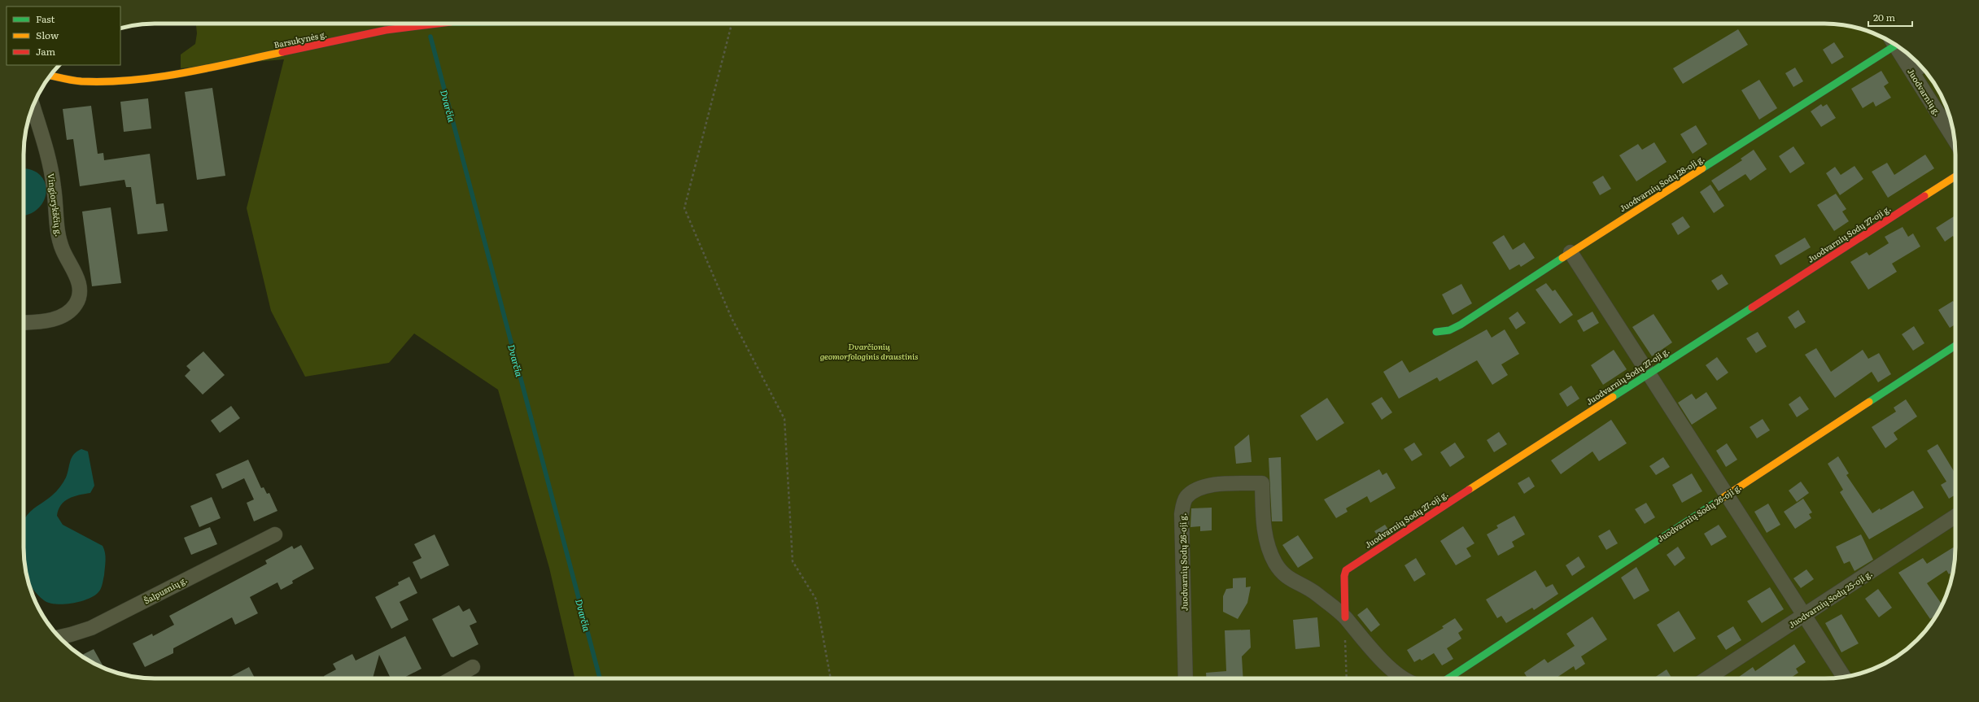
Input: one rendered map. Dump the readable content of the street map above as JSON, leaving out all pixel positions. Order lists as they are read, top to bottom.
{
  "streets": {
    "street": [
      "Barsukynės g.",
      "Juodvarnių g.",
      "Juodvarnių Sodų 28-oji g.",
      "Vingiorykščių g.",
      "Juodvarnių Sodų 27-oji g.",
      "Juodvarnių Sodų 26-oji g.",
      "Šalpusnių g.",
      "Juodvarnių Sodų 25-oji g."
    ]
  },
  "crossings": [
    ["Juodvarnių Sodų 27-oji g.", "Juodvarnių Sodų 26-oji g."]
  ],
  "water": ["Dvarčia"],
  "parks": ["Dvarčionių geomorfologinis draustinis"],
  "legend": ["Fast", "Slow", "Jam"],
  "scale_bar": "20 m"
}
